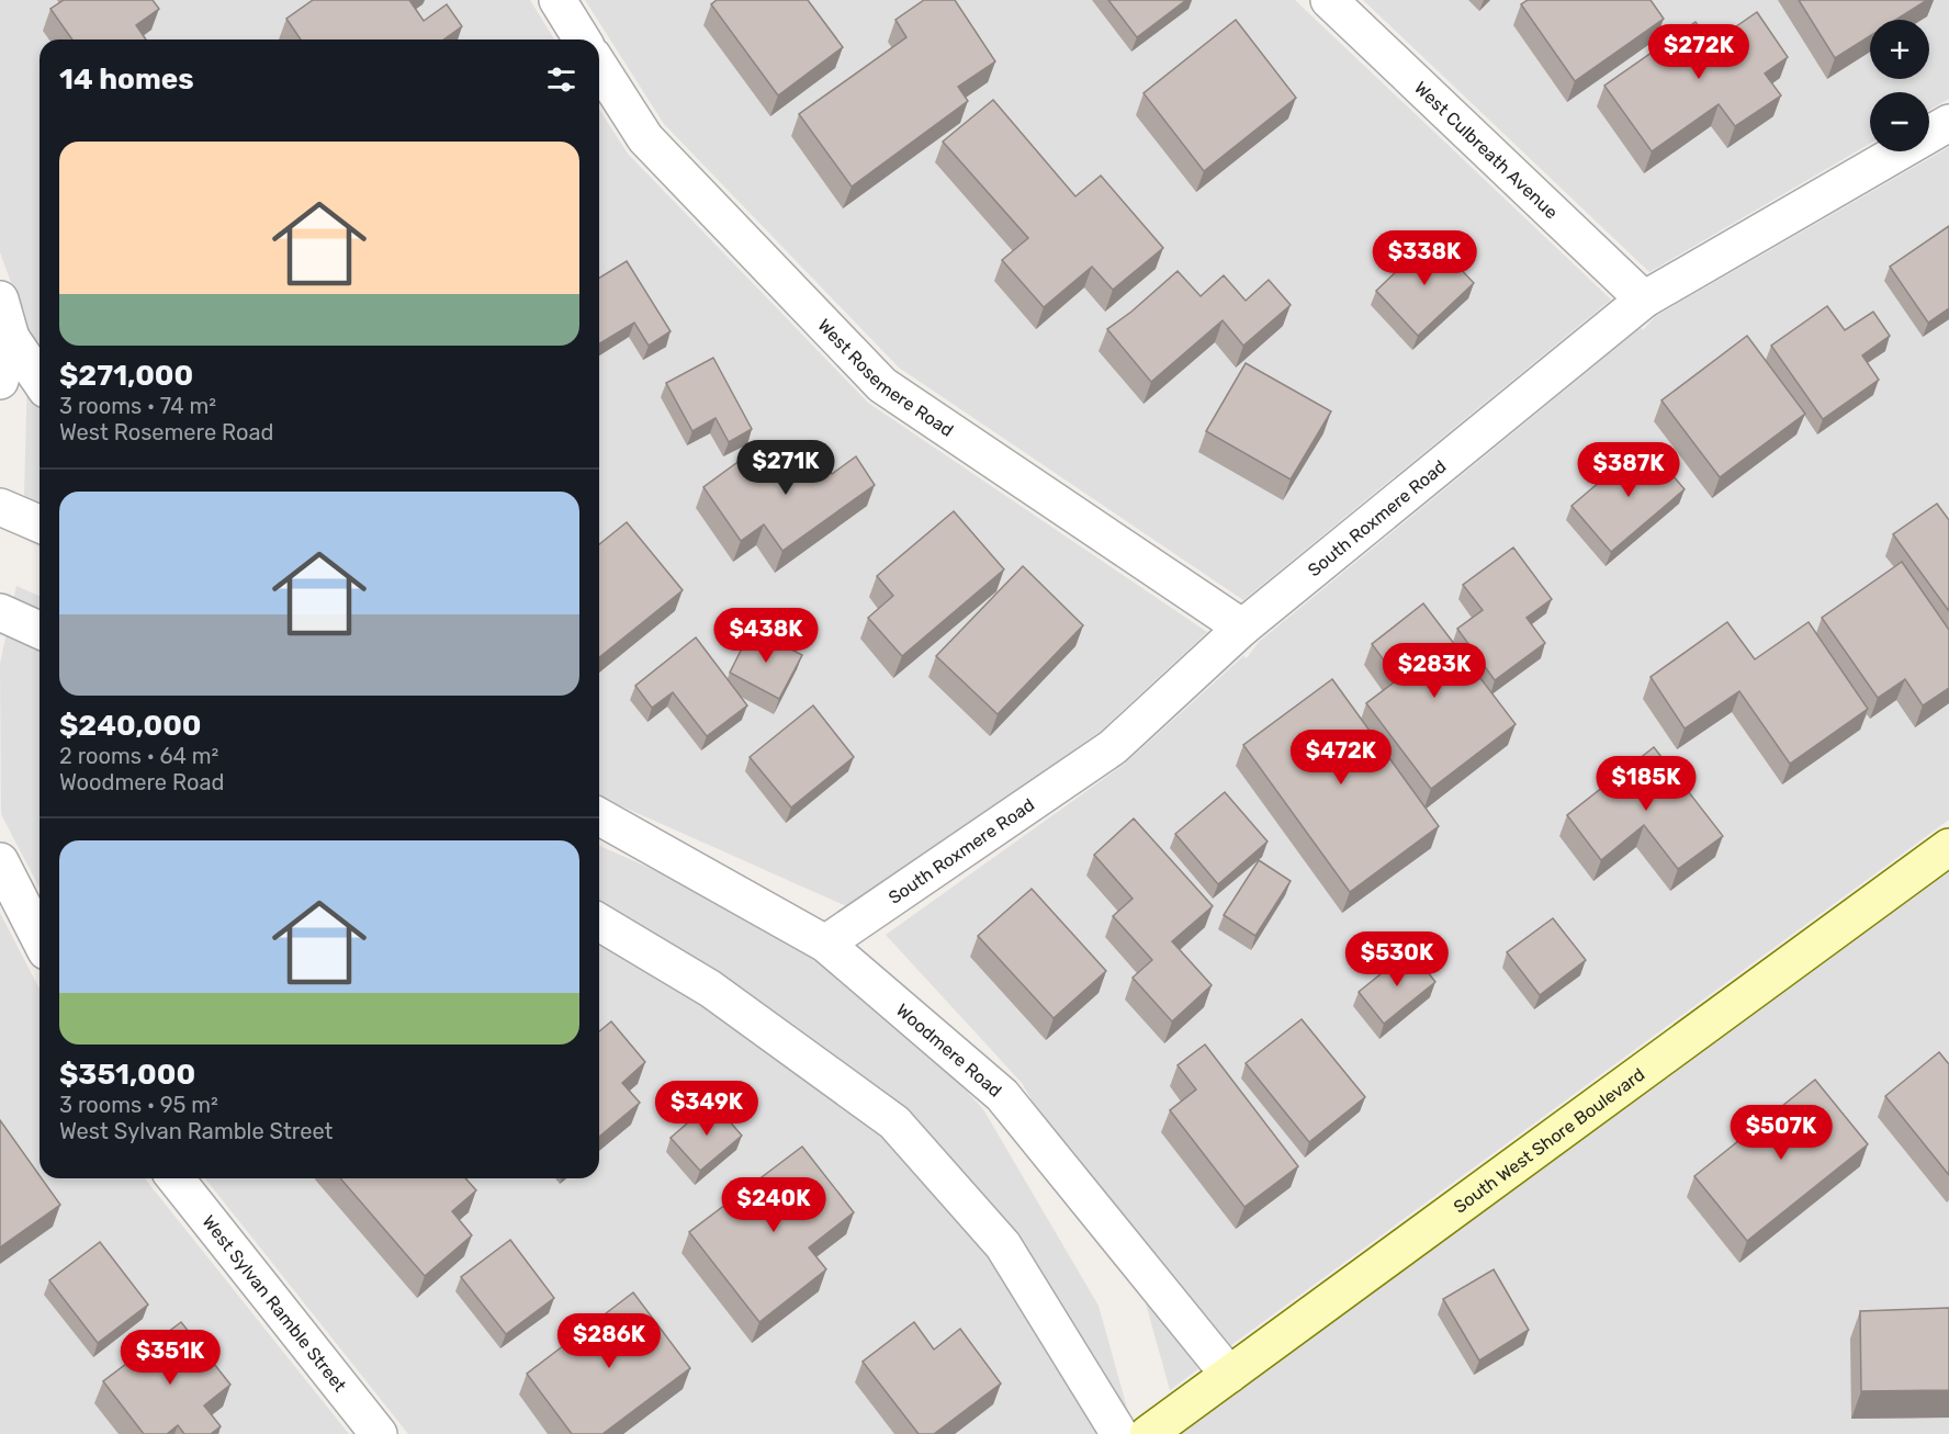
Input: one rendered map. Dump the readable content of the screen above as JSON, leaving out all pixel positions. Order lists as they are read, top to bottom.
{
  "streets": {
    "street": [
      "West Culbreath Avenue",
      "West Rosemere Road",
      "South Roxmere Road",
      "Woodmere Road",
      "South West Shore Boulevard",
      "West Sylvan Ramble Street"
    ]
  },
  "crossings": [
    ["West Culbreath Avenue", "South Roxmere Road"],
    ["West Rosemere Road", "South Roxmere Road"],
    ["South Roxmere Road", "Woodmere Road"],
    ["Woodmere Road", "South West Shore Boulevard"]
  ],
  "page": {
    "map_buttons": ["+", "−"],
    "price": [
      "$272K",
      "$338K",
      "$271K",
      "$387K",
      "$438K",
      "$283K",
      "$472K",
      "$185K",
      "$530K",
      "$349K",
      "$507K",
      "$240K",
      "$286K",
      "$351K"
    ],
    "heading": "14 homes",
    "list": [
      {
        "name": "$271,000",
        "note": "3 rooms · 74 m² · West Rosemere Road"
      },
      {
        "name": "$240,000",
        "note": "2 rooms · 64 m² · Woodmere Road"
      },
      {
        "name": "$351,000",
        "note": "3 rooms · 95 m² · West Sylvan Ramble Street"
      }
    ]
  }
}
